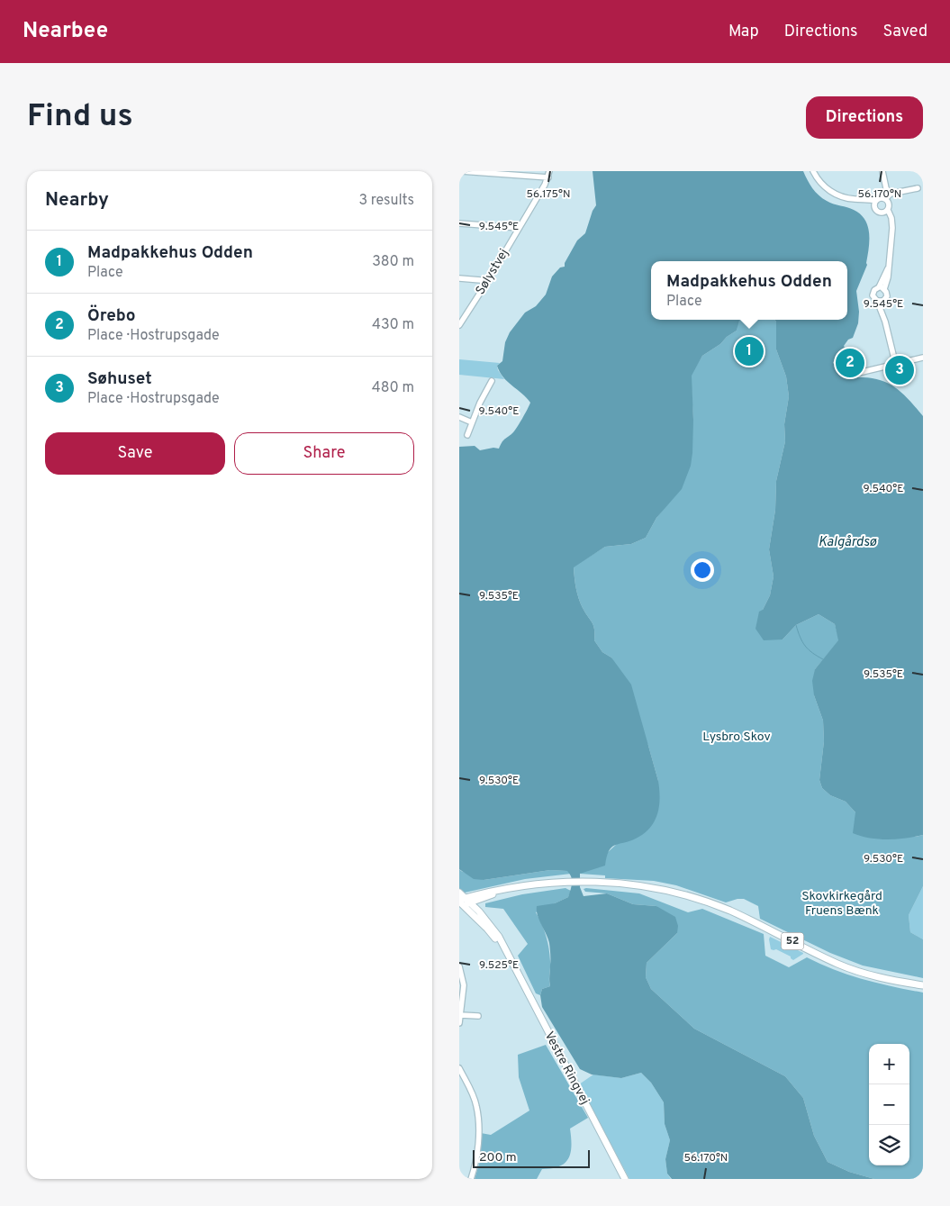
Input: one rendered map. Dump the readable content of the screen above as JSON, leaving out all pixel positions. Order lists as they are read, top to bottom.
{
  "streets": {
    "main road": ["52", "Vestre Ringvej"],
    "street": ["Sølystvej"]
  },
  "crossings": [
    ["52", "Vestre Ringvej"]
  ],
  "water": ["Kalgårdsø"],
  "parks": ["Lysbro Skov", "Skovkirkegård Fruens Bænk"],
  "scale_bar": "200 m",
  "page": {
    "header": "Nearbee",
    "nav": ["Map", "Directions", "Saved"],
    "buttons": [
      "Directions",
      ["Save", "Share"]
    ],
    "title": "Find us",
    "heading": ["Nearby", "3 results"],
    "list": [
      {
        "mark": "1",
        "name": "Madpakkehus Odden",
        "note": "Place",
        "value": "380 m"
      },
      {
        "mark": "2",
        "name": "Örebo",
        "note": "Place · Hostrupsgade",
        "value": "430 m"
      },
      {
        "mark": "3",
        "name": "Søhuset",
        "note": "Place · Hostrupsgade",
        "value": "480 m"
      }
    ],
    "popup": ["Madpakkehus Odden", "Place"],
    "pins": ["1", "2", "3"],
    "map_buttons": ["+", "−"],
    "scale": "200 m"
  },
  "coordinates": [
    "56.175°N",
    "56.170°N",
    "9.545°E",
    "9.540°E",
    "9.535°E",
    "9.530°E",
    "9.525°E"
  ]
}
